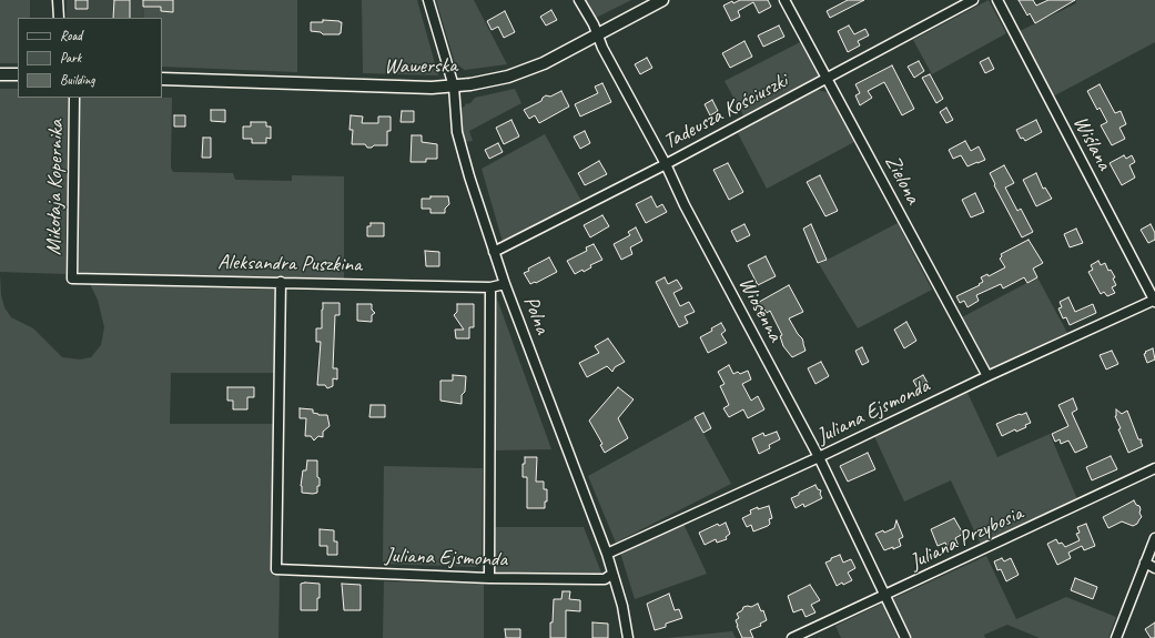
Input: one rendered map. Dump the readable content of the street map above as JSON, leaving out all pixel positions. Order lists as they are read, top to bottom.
{
  "streets": {
    "street": [
      "Wawerska",
      "Tadeusza Kościuszki",
      "Wiślana",
      "Zielona",
      "Mikołaja Kopernika",
      "Aleksandra Puszkina",
      "Wiosenna",
      "Polna",
      "Juliana Ejsmonda",
      "Juliana Przybosia"
    ]
  },
  "crossings": [
    ["Wawerska", "Wiosenna"],
    ["Wawerska", "Polna"],
    ["Tadeusza Kościuszki", "Zielona"],
    ["Tadeusza Kościuszki", "Wiosenna"],
    ["Tadeusza Kościuszki", "Polna"],
    ["Wiślana", "Juliana Ejsmonda"],
    ["Zielona", "Juliana Ejsmonda"],
    ["Mikołaja Kopernika", "Aleksandra Puszkina"],
    ["Aleksandra Puszkina", "Polna"],
    ["Aleksandra Puszkina", "Juliana Ejsmonda"],
    ["Wiosenna", "Juliana Ejsmonda"],
    ["Wiosenna", "Juliana Przybosia"],
    ["Polna", "Juliana Ejsmonda"]
  ],
  "legend": ["Road", "Park", "Building"]
}
